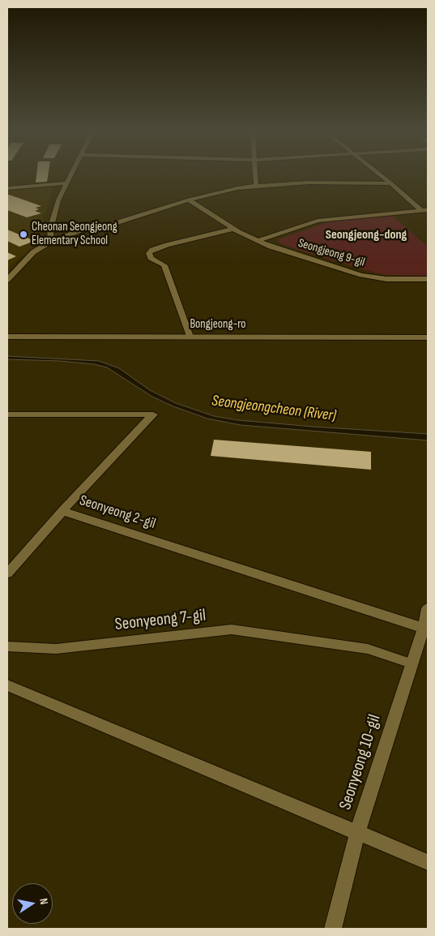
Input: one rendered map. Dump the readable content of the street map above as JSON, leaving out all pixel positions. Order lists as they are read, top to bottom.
{
  "streets": {
    "street": [
      "Seongjeong 9-gil",
      "Bongjeong-ro",
      "Seonyeong 2-gil",
      "Seonyeong 10-gil"
    ],
    "lane": ["Seonyeong 7-gil"]
  },
  "crossings": [
    ["Seonyeong 2-gil", "Seonyeong 10-gil"],
    ["Seonyeong 7-gil", "Seonyeong 10-gil"]
  ],
  "districts": ["Seongjeong-dong"],
  "water": ["Seongjeongcheon (River)"],
  "places": ["Cheonan Seongjeong Elementary School"],
  "north": "right"
}
